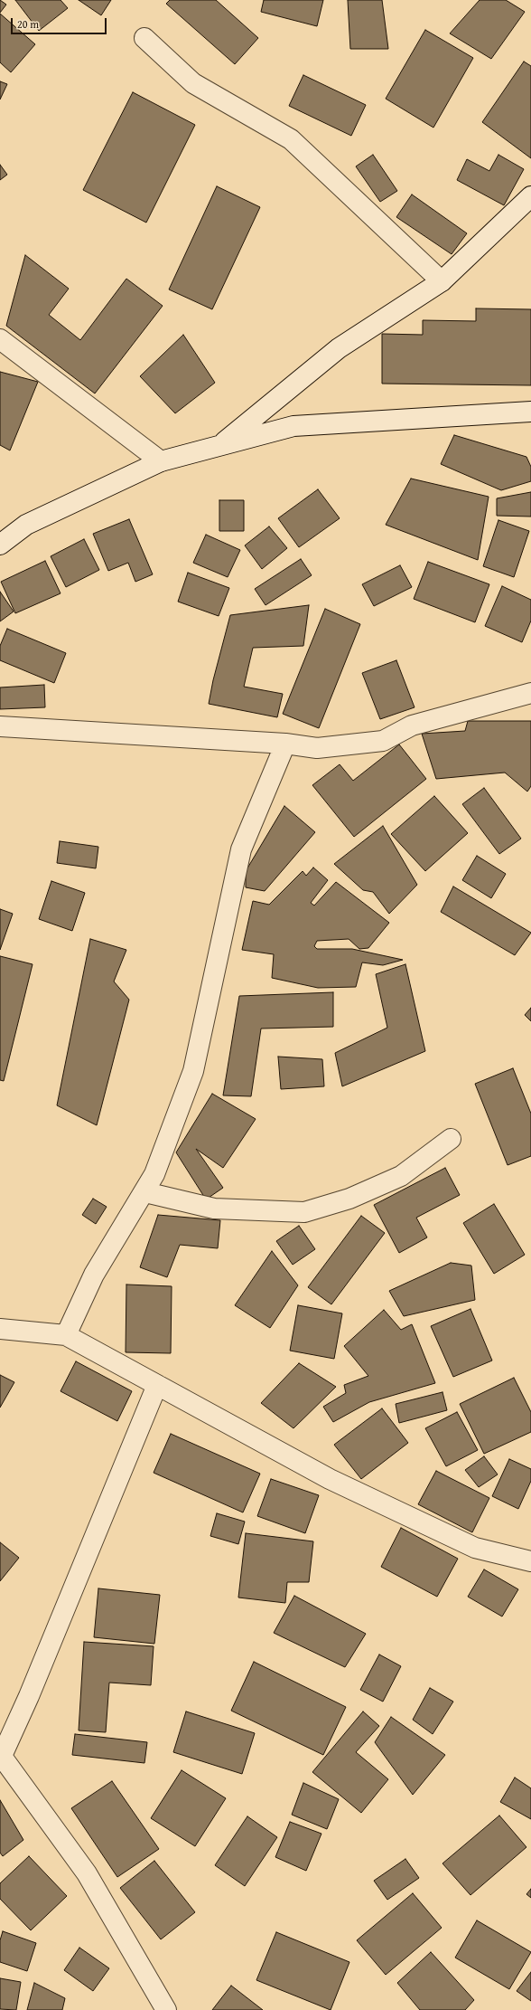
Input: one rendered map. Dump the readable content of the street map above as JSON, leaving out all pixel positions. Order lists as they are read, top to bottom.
{
  "scale_bar": "20 m"
}
